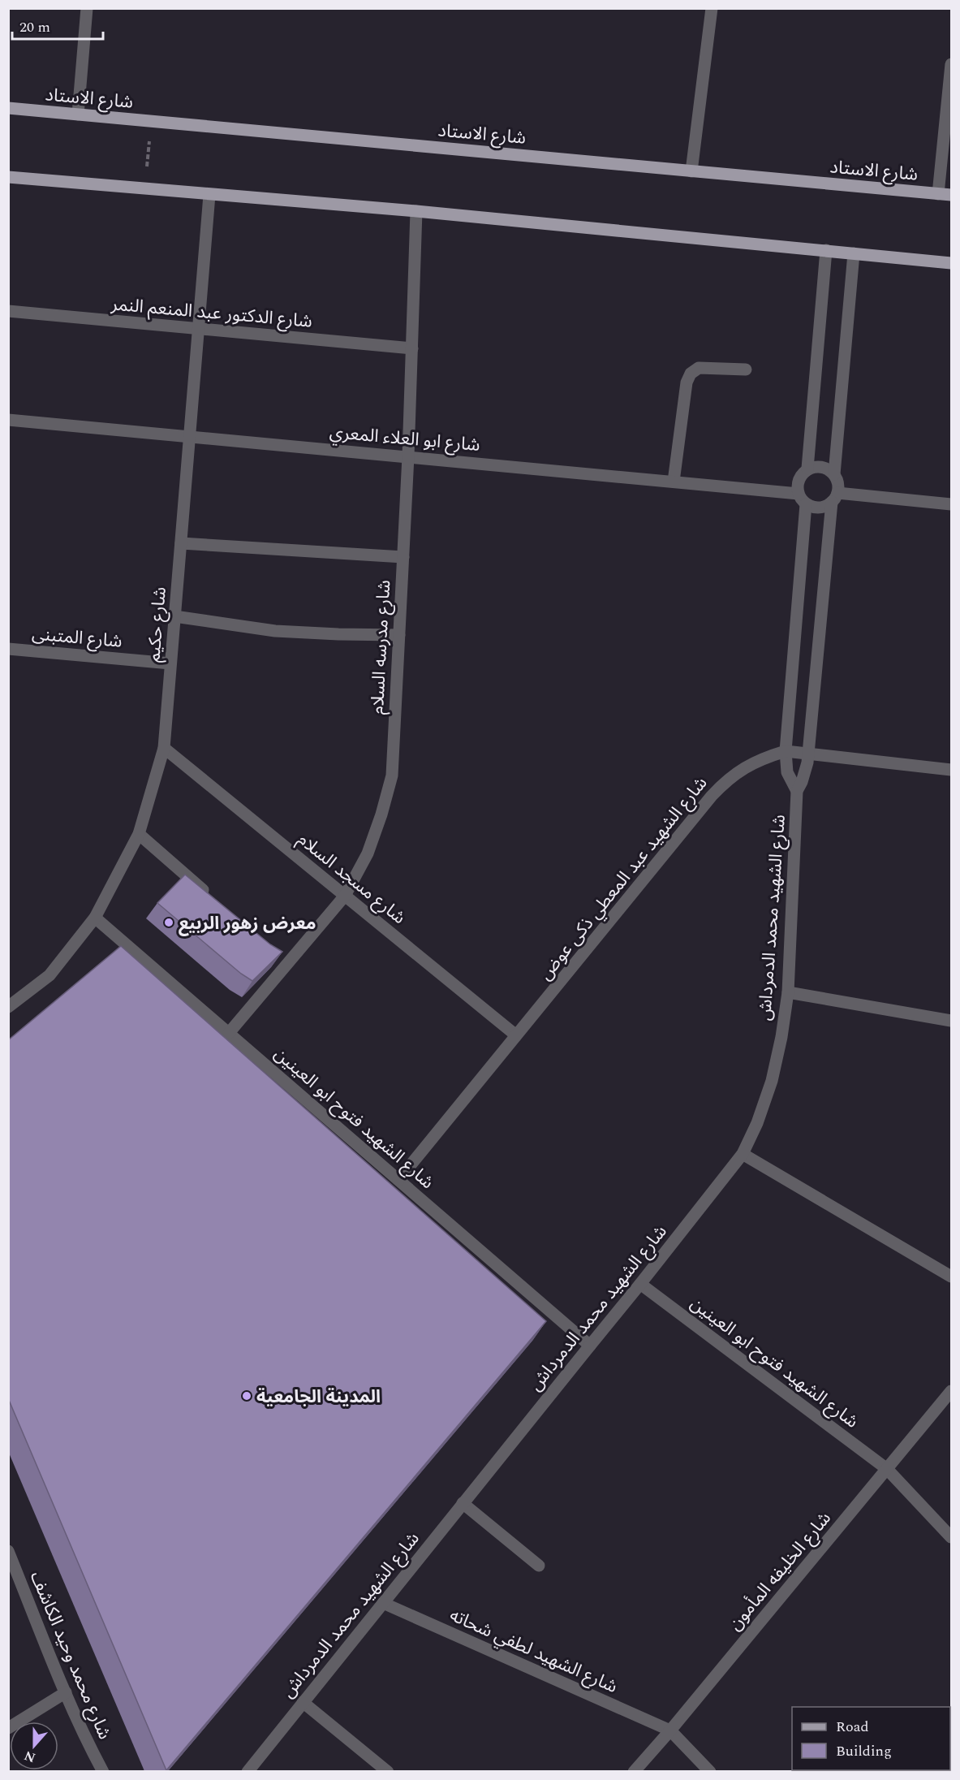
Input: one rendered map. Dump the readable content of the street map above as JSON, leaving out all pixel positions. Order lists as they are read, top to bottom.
{
  "streets": {
    "main road": ["شارع الاستاد"],
    "street": [
      "شارع الدكتور عبد المنعم النمر",
      "شارع ابو العلاء المعري",
      "شارع حكيم",
      "شارع المتبنى",
      "شارع مدرسه السلام",
      "شارع مسجد السلام",
      "شارع الشهيد عبد المعطي ذكى عوض",
      "شارع الشهيد محمد الدمرداش",
      "شارع الشهيد فتوح ابو العينين",
      "شارع الخليفه المأمون",
      "شارع الشهيد لطفي شحاته",
      "شارع محمد وحيد الكاشف"
    ]
  },
  "crossings": [
    ["شارع الدكتور عبد المنعم النمر", "شارع حكيم"],
    ["شارع الدكتور عبد المنعم النمر", "شارع مدرسه السلام"],
    ["شارع ابو العلاء المعري", "شارع حكيم"],
    ["شارع ابو العلاء المعري", "شارع مدرسه السلام"],
    ["شارع ابو العلاء المعري", "شارع الشهيد محمد الدمرداش"],
    ["شارع حكيم", "شارع المتبنى"],
    ["شارع حكيم", "شارع مسجد السلام"],
    ["شارع حكيم", "شارع الشهيد فتوح ابو العينين"],
    ["شارع مدرسه السلام", "شارع مسجد السلام"],
    ["شارع مدرسه السلام", "شارع الشهيد فتوح ابو العينين"],
    ["شارع مسجد السلام", "شارع الشهيد عبد المعطي ذكى عوض"],
    ["شارع الشهيد عبد المعطي ذكى عوض", "شارع الشهيد محمد الدمرداش"],
    ["شارع الشهيد عبد المعطي ذكى عوض", "شارع الشهيد فتوح ابو العينين"],
    ["شارع الشهيد محمد الدمرداش", "شارع الشهيد فتوح ابو العينين"],
    ["شارع الشهيد محمد الدمرداش", "شارع الشهيد لطفي شحاته"],
    ["شارع الشهيد فتوح ابو العينين", "شارع الخليفه المأمون"],
    ["شارع الخليفه المأمون", "شارع الشهيد لطفي شحاته"]
  ],
  "places": ["معرض زهور الربيع", "المدينة الجامعية"],
  "legend": ["Road", "Building"],
  "scale_bar": "20 m",
  "north": "bottom"
}
